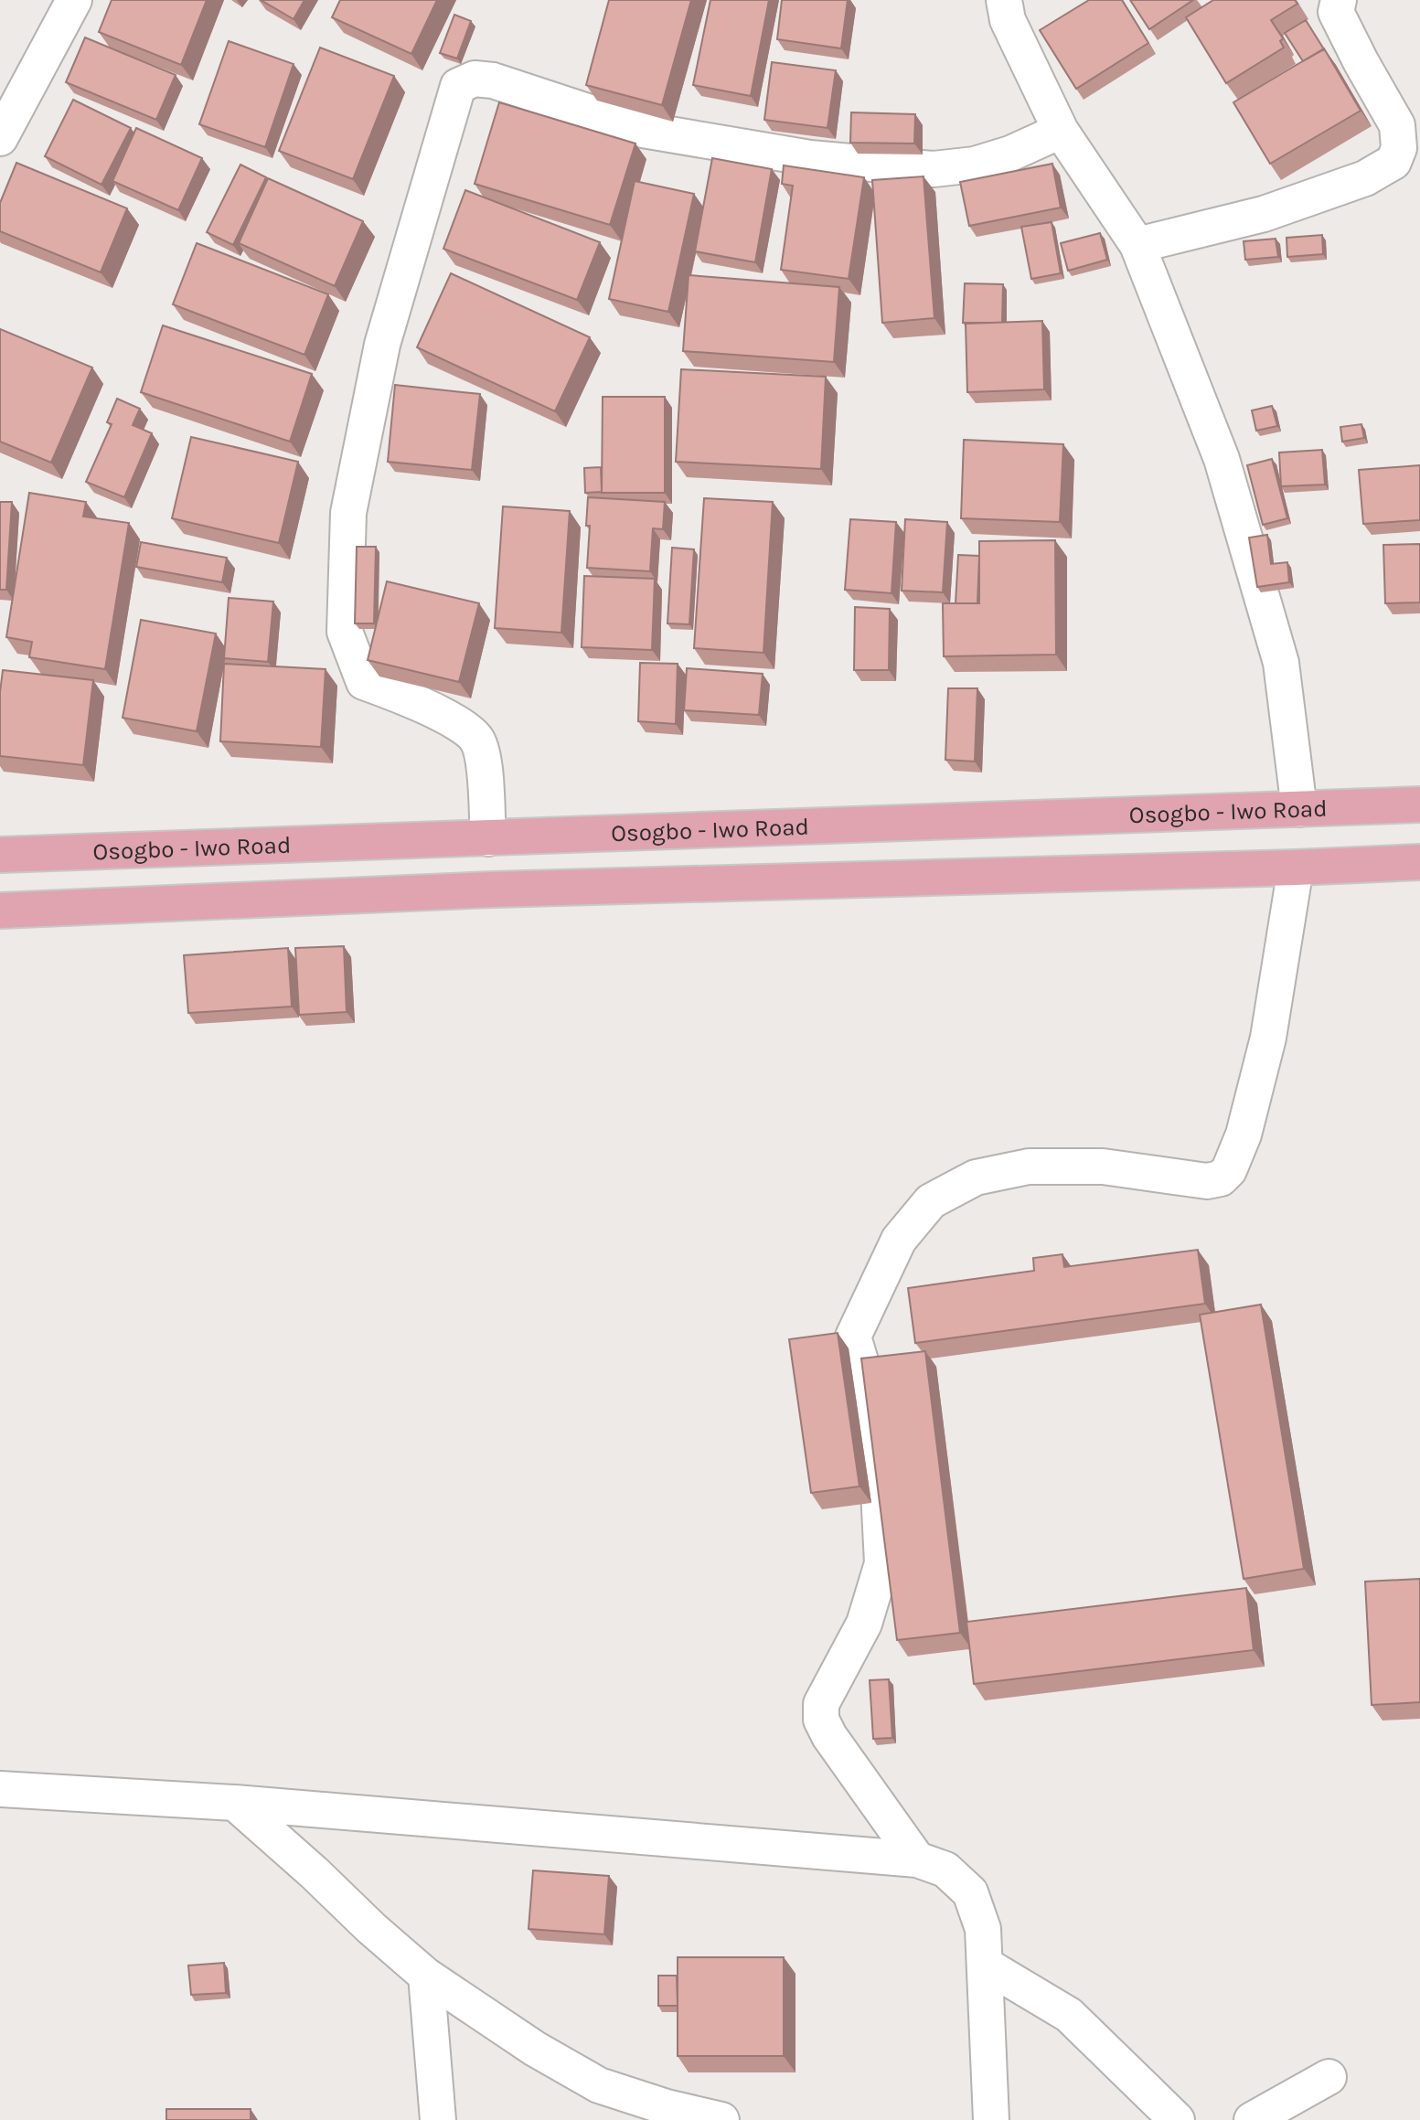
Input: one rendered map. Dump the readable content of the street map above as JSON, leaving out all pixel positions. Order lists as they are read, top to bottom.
{
  "streets": {
    "main road": ["Osogbo - Iwo Road"]
  }
}
